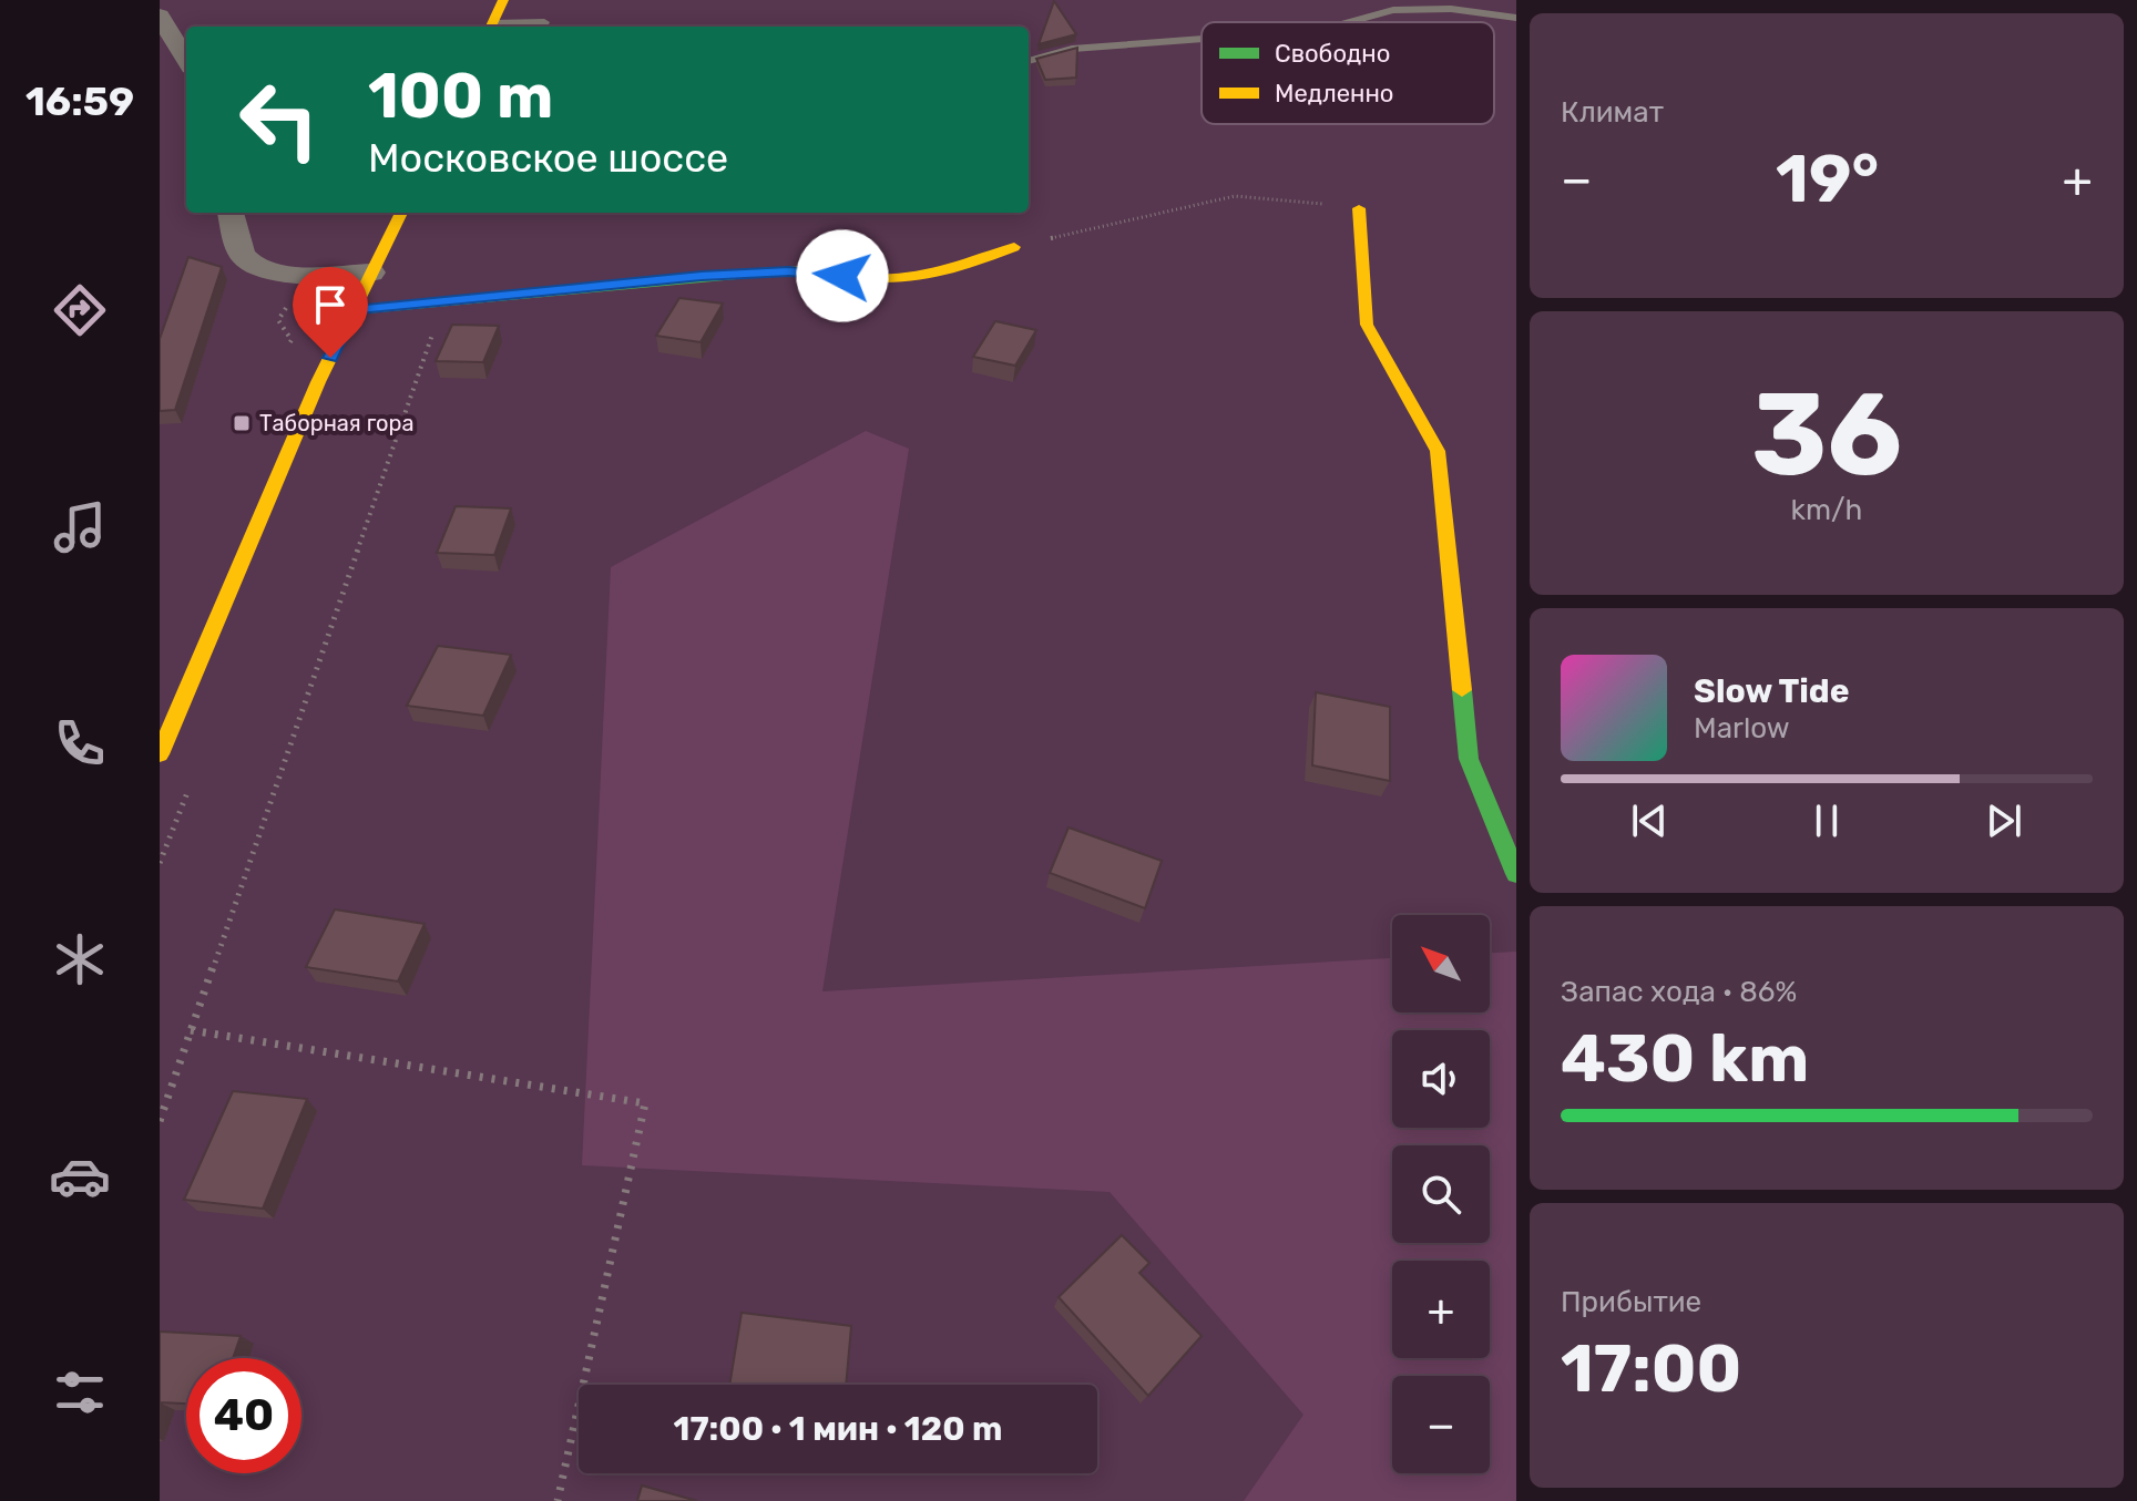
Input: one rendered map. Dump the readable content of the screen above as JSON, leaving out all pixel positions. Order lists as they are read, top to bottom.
{
  "places": {
    "transit": ["Таборная гора"]
  },
  "legend": ["Свободно", "Медленно"],
  "north": "top left",
  "page": {
    "tabs": "16:59",
    "tile": [
      "Климат",
      ["36", "km/h"],
      ["Запас хода · 86%", "430 km"],
      ["Прибытие", "17:00"]
    ],
    "turn": ["100 m", "Московское шоссе"],
    "heat": ["−", "19°", "+"],
    "song": ["Slow Tide", "Marlow"],
    "map_buttons": ["+", "−"],
    "limit": "40",
    "trip": "17:00 · 1 мин · 120 m"
  }
}
